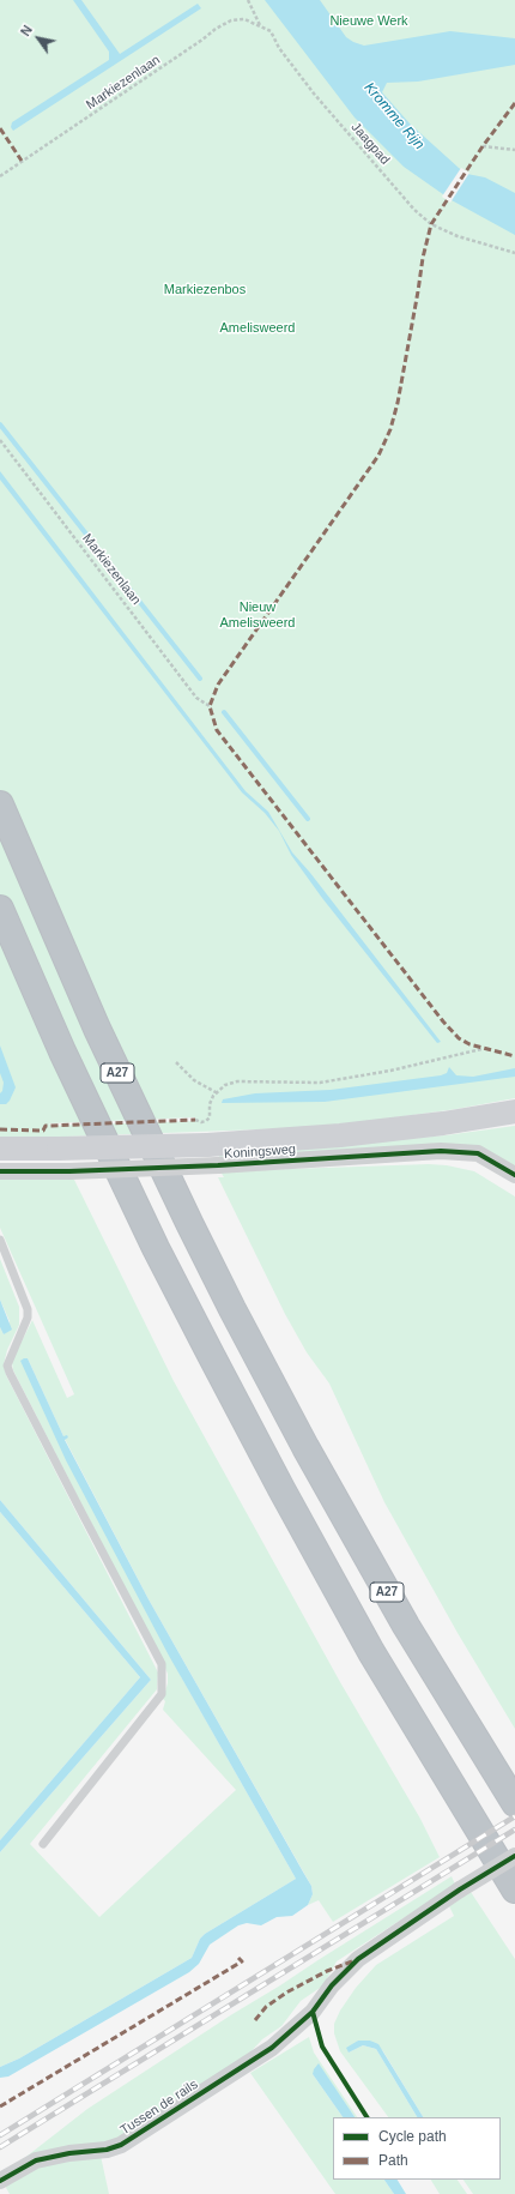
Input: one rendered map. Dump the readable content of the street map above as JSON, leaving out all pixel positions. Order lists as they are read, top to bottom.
{
  "streets": {
    "highway": ["A27"],
    "main road": ["Koningsweg"],
    "street": ["Tussen de rails"],
    "path": ["Markiezenlaan", "Jaagpad"]
  },
  "crossings": [
    ["Markiezenlaan", "Jaagpad"]
  ],
  "water": ["Kromme Rijn"],
  "parks": [
    "Nieuwe Werk",
    "Markiezenbos",
    "Amelisweerd",
    "Nieuw Amelisweerd"
  ],
  "legend": ["Cycle path", "Path"],
  "north": "top left"
}
